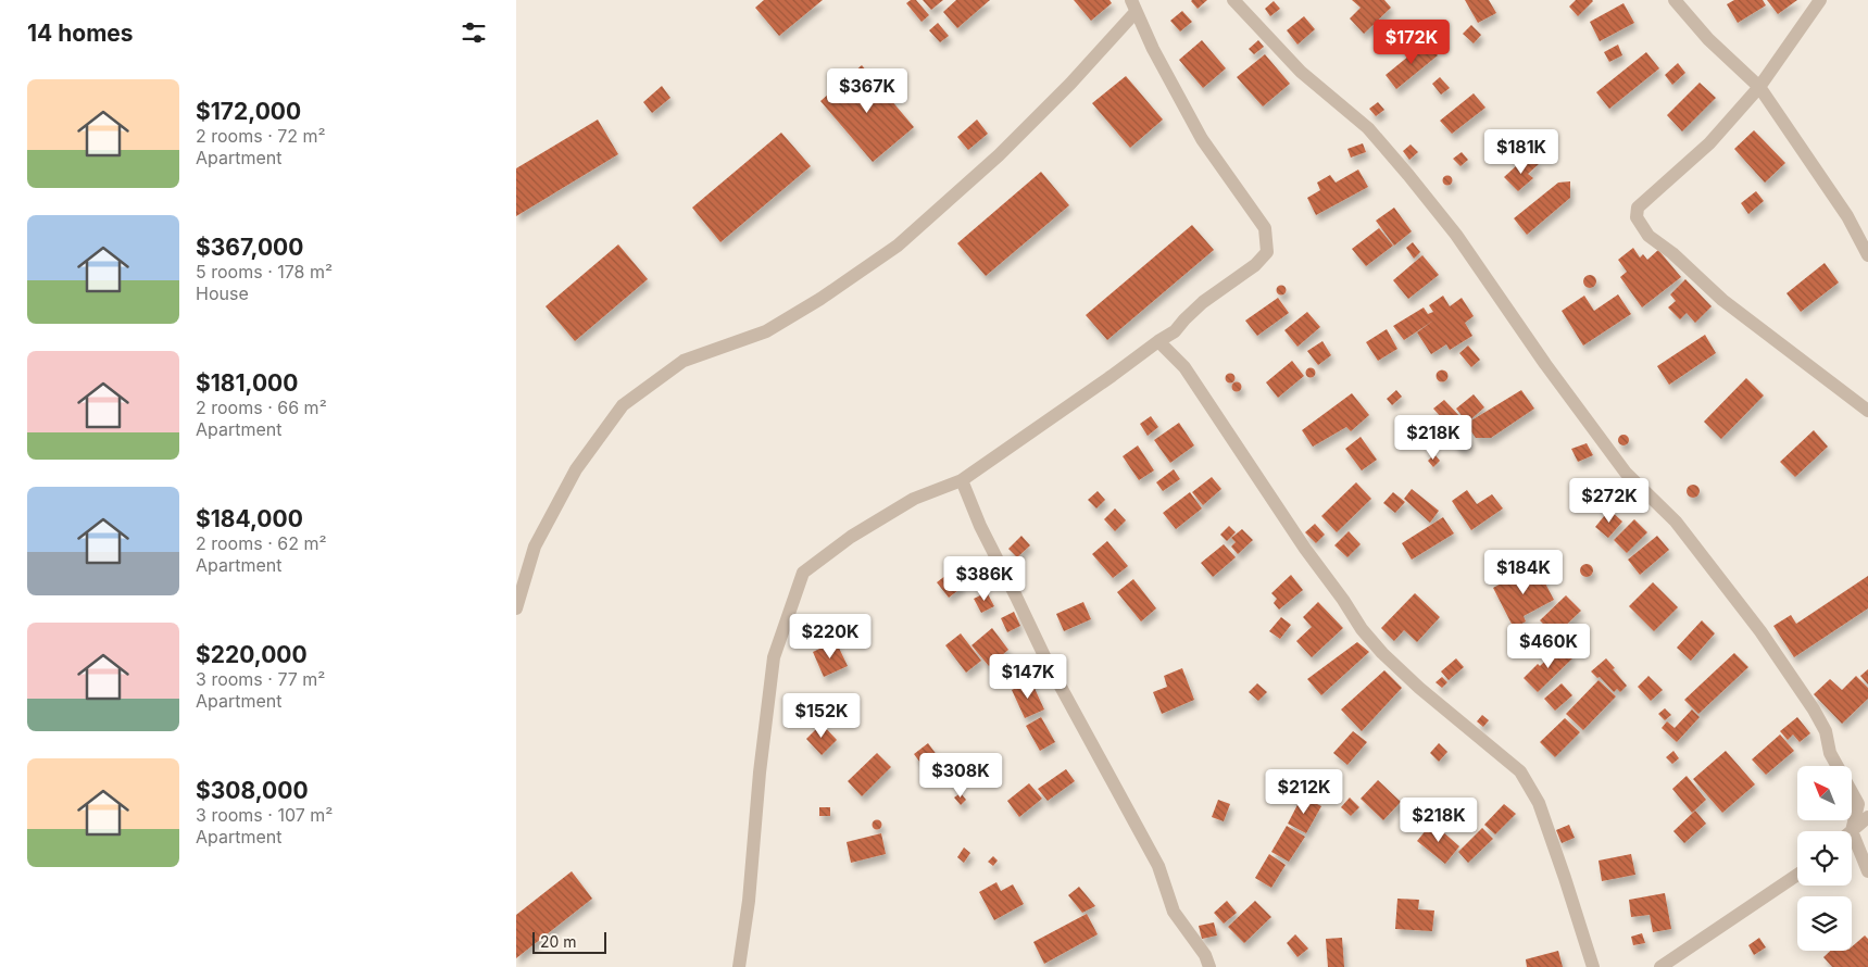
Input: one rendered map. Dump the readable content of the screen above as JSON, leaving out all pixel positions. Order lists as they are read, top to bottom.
{
  "scale_bar": "20 m",
  "north": "top left",
  "page": {
    "heading": "14 homes",
    "price": [
      "$172K",
      "$367K",
      "$181K",
      "$218K",
      "$272K",
      "$184K",
      "$386K",
      "$220K",
      "$460K",
      "$147K",
      "$152K",
      "$308K",
      "$212K",
      "$218K"
    ],
    "list": [
      {
        "name": "$172,000",
        "note": "2 rooms · 72 m² · Apartment"
      },
      {
        "name": "$367,000",
        "note": "5 rooms · 178 m² · House"
      },
      {
        "name": "$181,000",
        "note": "2 rooms · 66 m² · Apartment"
      },
      {
        "name": "$184,000",
        "note": "2 rooms · 62 m² · Apartment"
      },
      {
        "name": "$220,000",
        "note": "3 rooms · 77 m² · Apartment"
      },
      {
        "name": "$308,000",
        "note": "3 rooms · 107 m² · Apartment"
      }
    ],
    "scale": "20 m"
  }
}
